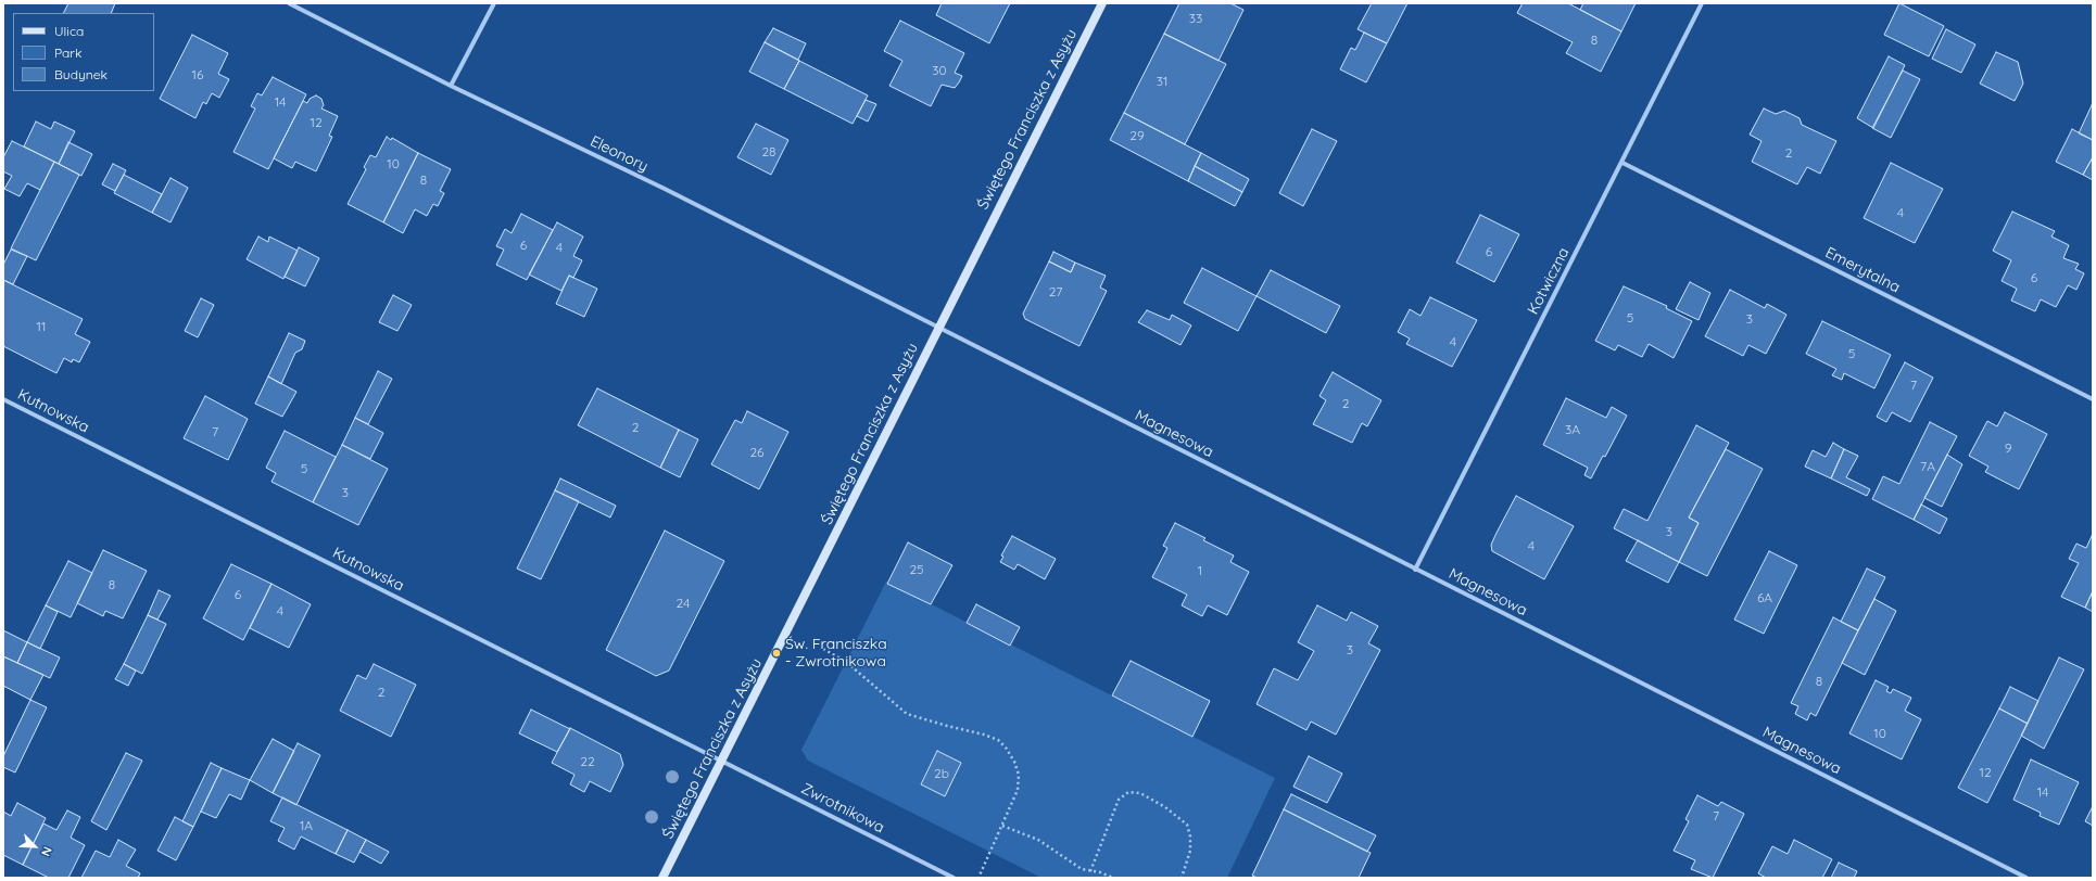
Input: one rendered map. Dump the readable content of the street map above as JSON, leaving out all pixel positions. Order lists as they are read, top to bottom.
{
  "streets": {
    "street": [
      "Świętego Franciszka z Asyżu",
      "Eleonory",
      "Emerytalna",
      "Kotwiczna",
      "Kutnowska",
      "Magnesowa",
      "Zwrotnikowa"
    ]
  },
  "crossings": [
    ["Świętego Franciszka z Asyżu", "Eleonory"],
    ["Świętego Franciszka z Asyżu", "Kutnowska"],
    ["Świętego Franciszka z Asyżu", "Magnesowa"],
    ["Świętego Franciszka z Asyżu", "Zwrotnikowa"],
    ["Eleonory", "Magnesowa"],
    ["Emerytalna", "Kotwiczna"],
    ["Kotwiczna", "Magnesowa"],
    ["Kutnowska", "Zwrotnikowa"]
  ],
  "places": ["Św. Franciszka - Zwrotnikowa"],
  "house_numbers": [
    "33",
    "8",
    "30",
    "16",
    "31",
    "14",
    "12",
    "29",
    "28",
    "2",
    "10",
    "8",
    "4",
    "6",
    "4",
    "6",
    "6",
    "27",
    "5",
    "3",
    "11",
    "4",
    "5",
    "7",
    "2",
    "2",
    "3A",
    "7",
    "9",
    "26",
    "7A",
    "5",
    "3",
    "3",
    "4",
    "25",
    "1",
    "8",
    "6",
    "6A",
    "24",
    "4",
    "3",
    "8",
    "2",
    "10",
    "22",
    "12",
    "2b",
    "14",
    "7",
    "1A"
  ],
  "legend": ["Ulica", "Park", "Budynek"],
  "north": "bottom right"
}
